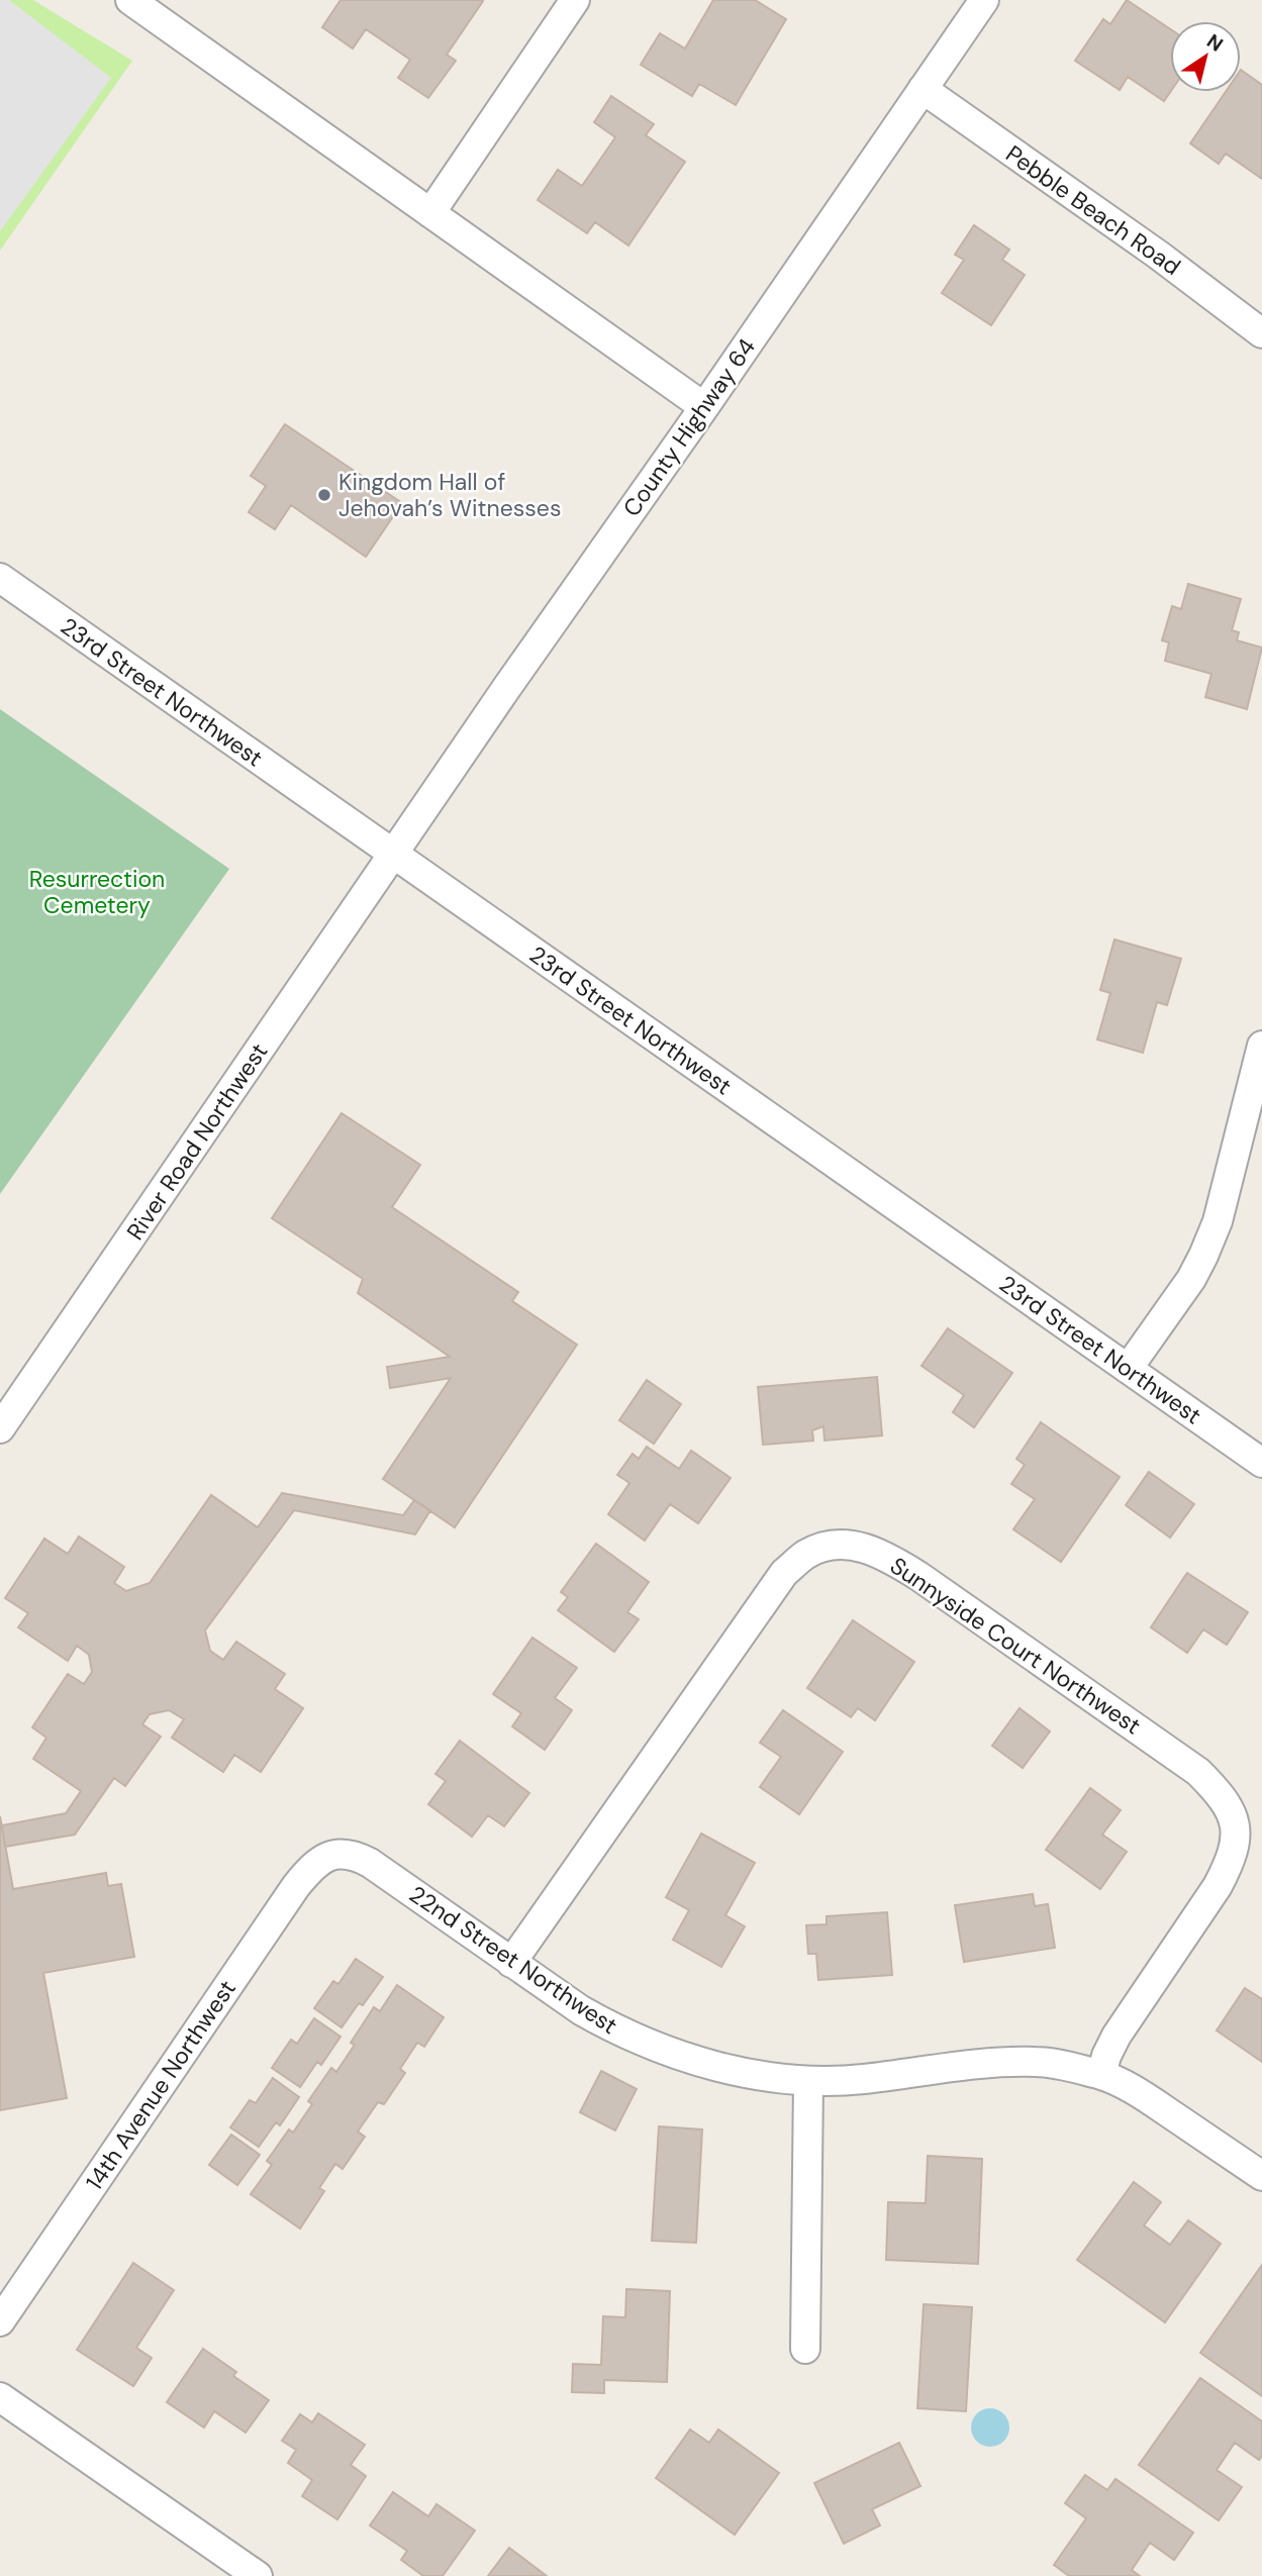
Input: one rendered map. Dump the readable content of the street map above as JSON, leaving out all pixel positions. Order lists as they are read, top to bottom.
{
  "streets": {
    "street": [
      "Pebble Beach Road",
      "County Highway 64",
      "23rd Street Northwest",
      "River Road Northwest",
      "Sunnyside Court Northwest",
      "22nd Street Northwest",
      "14th Avenue Northwest"
    ]
  },
  "crossings": [
    ["Pebble Beach Road", "County Highway 64"],
    ["County Highway 64", "23rd Street Northwest"],
    ["County Highway 64", "River Road Northwest"],
    ["23rd Street Northwest", "River Road Northwest"],
    ["Sunnyside Court Northwest", "22nd Street Northwest"],
    ["22nd Street Northwest", "14th Avenue Northwest"]
  ],
  "parks": ["Resurrection Cemetery"],
  "places": ["Kingdom Hall of Jehovah’s Witnesses"],
  "north": "top right"
}
